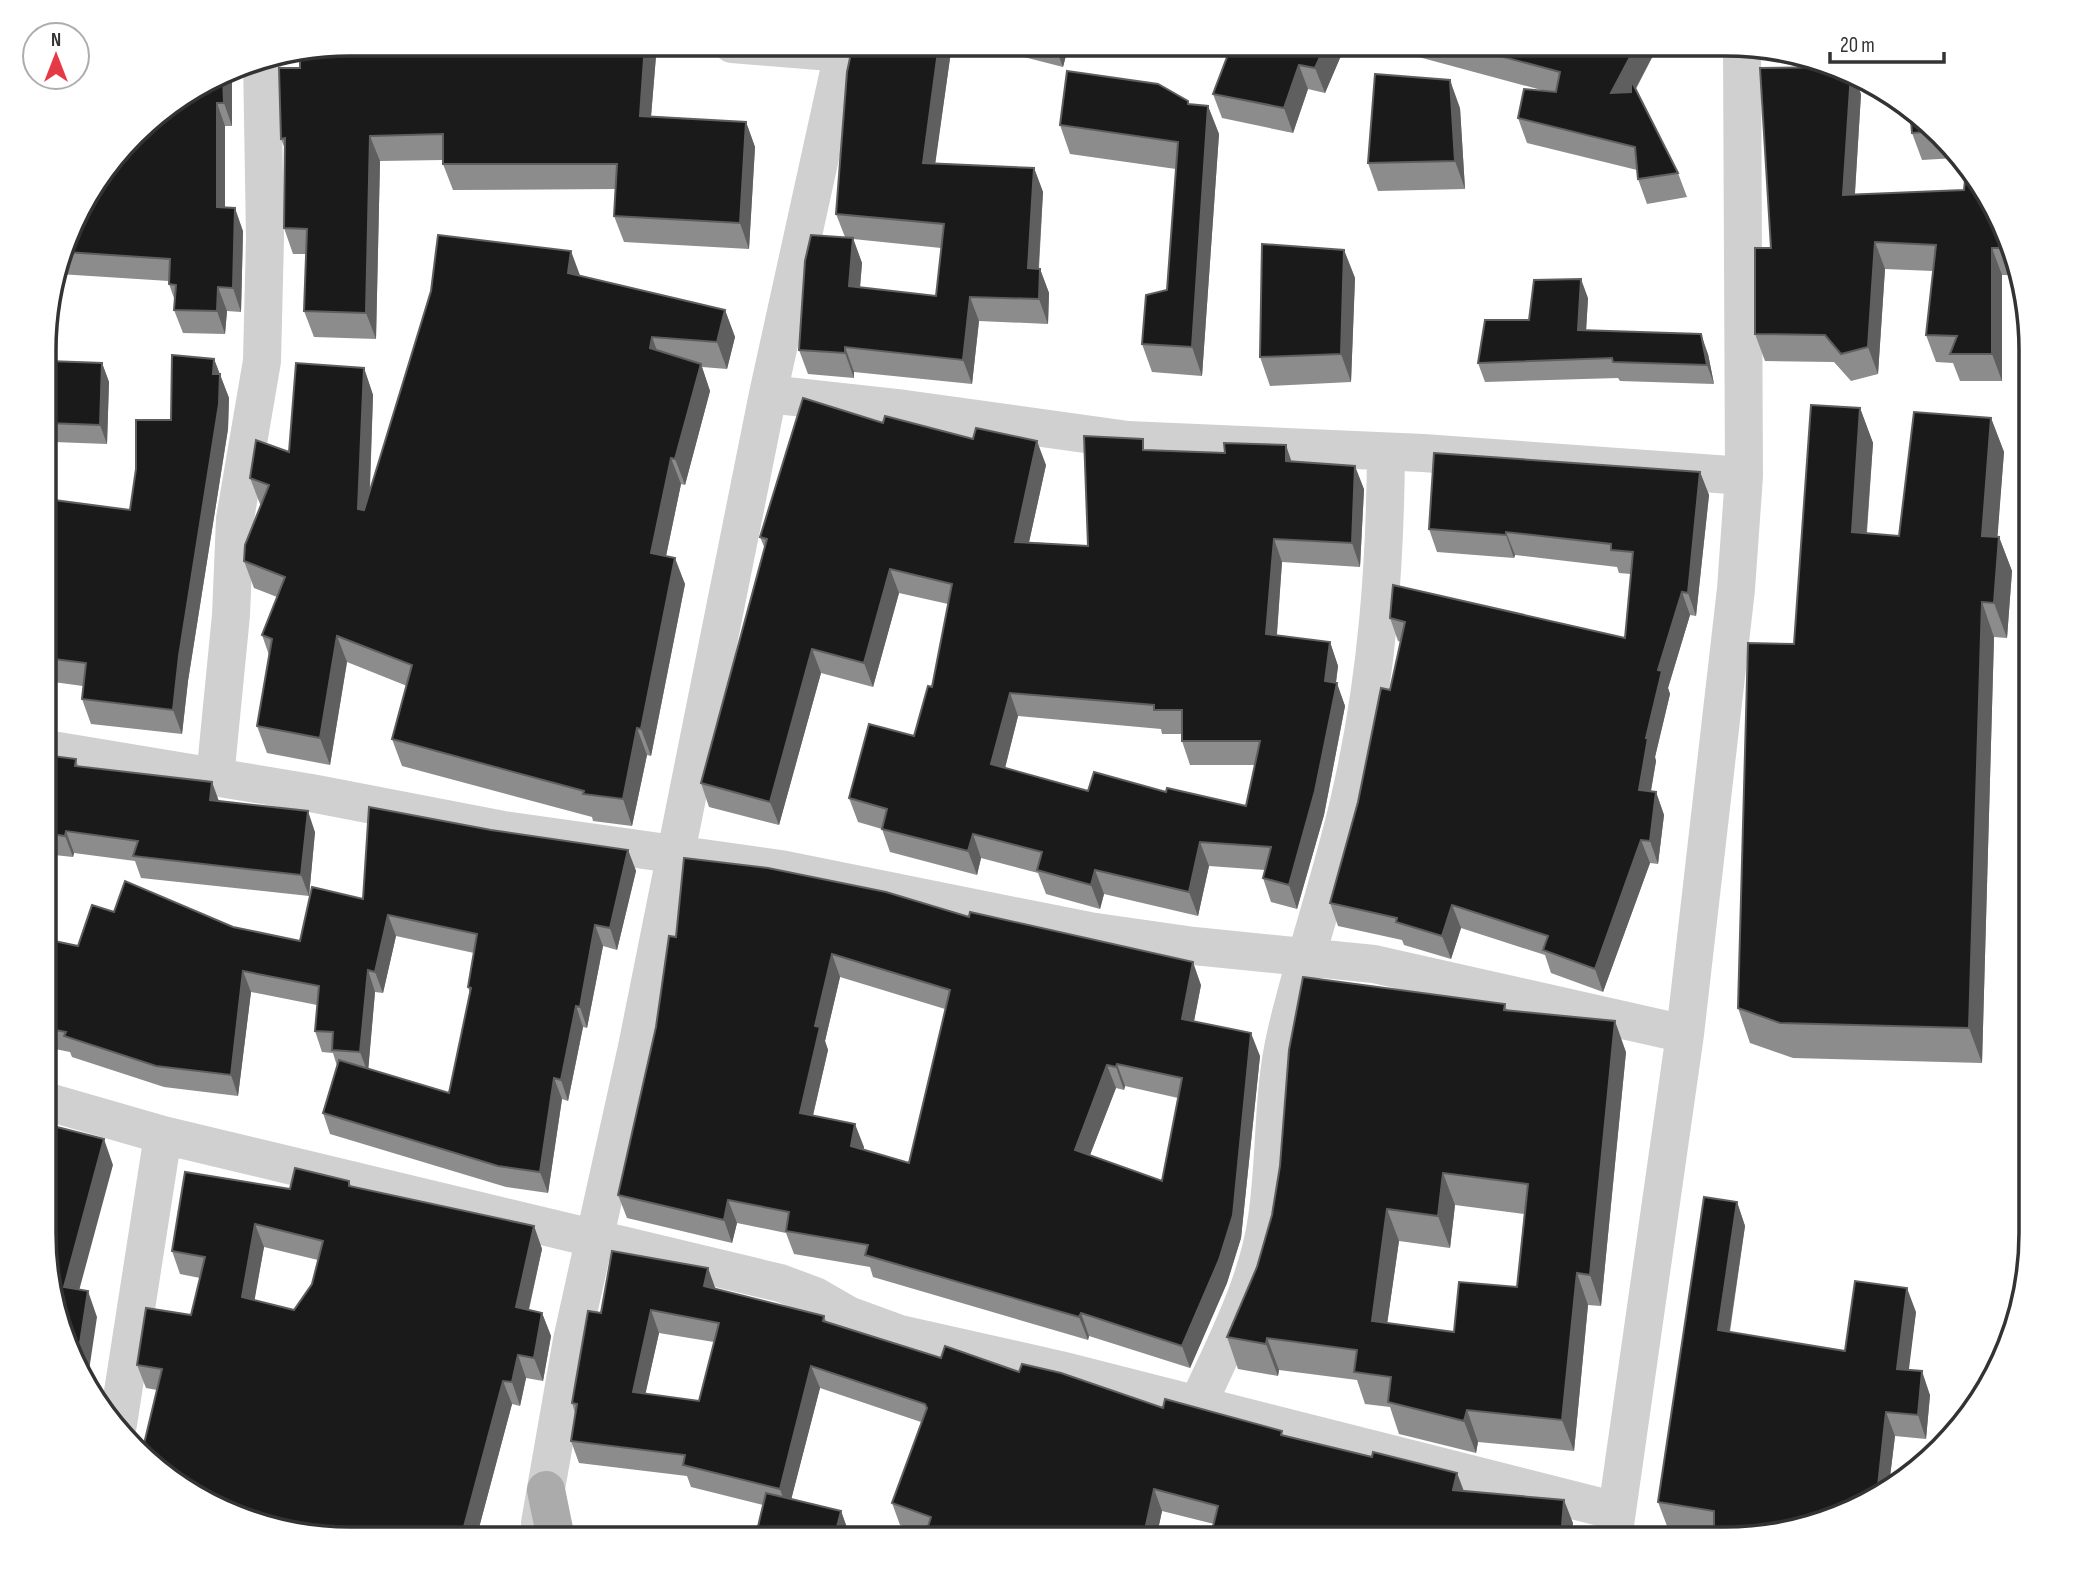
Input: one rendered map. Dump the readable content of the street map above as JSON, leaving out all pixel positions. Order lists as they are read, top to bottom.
{
  "scale_bar": "20 m",
  "north": "top"
}
